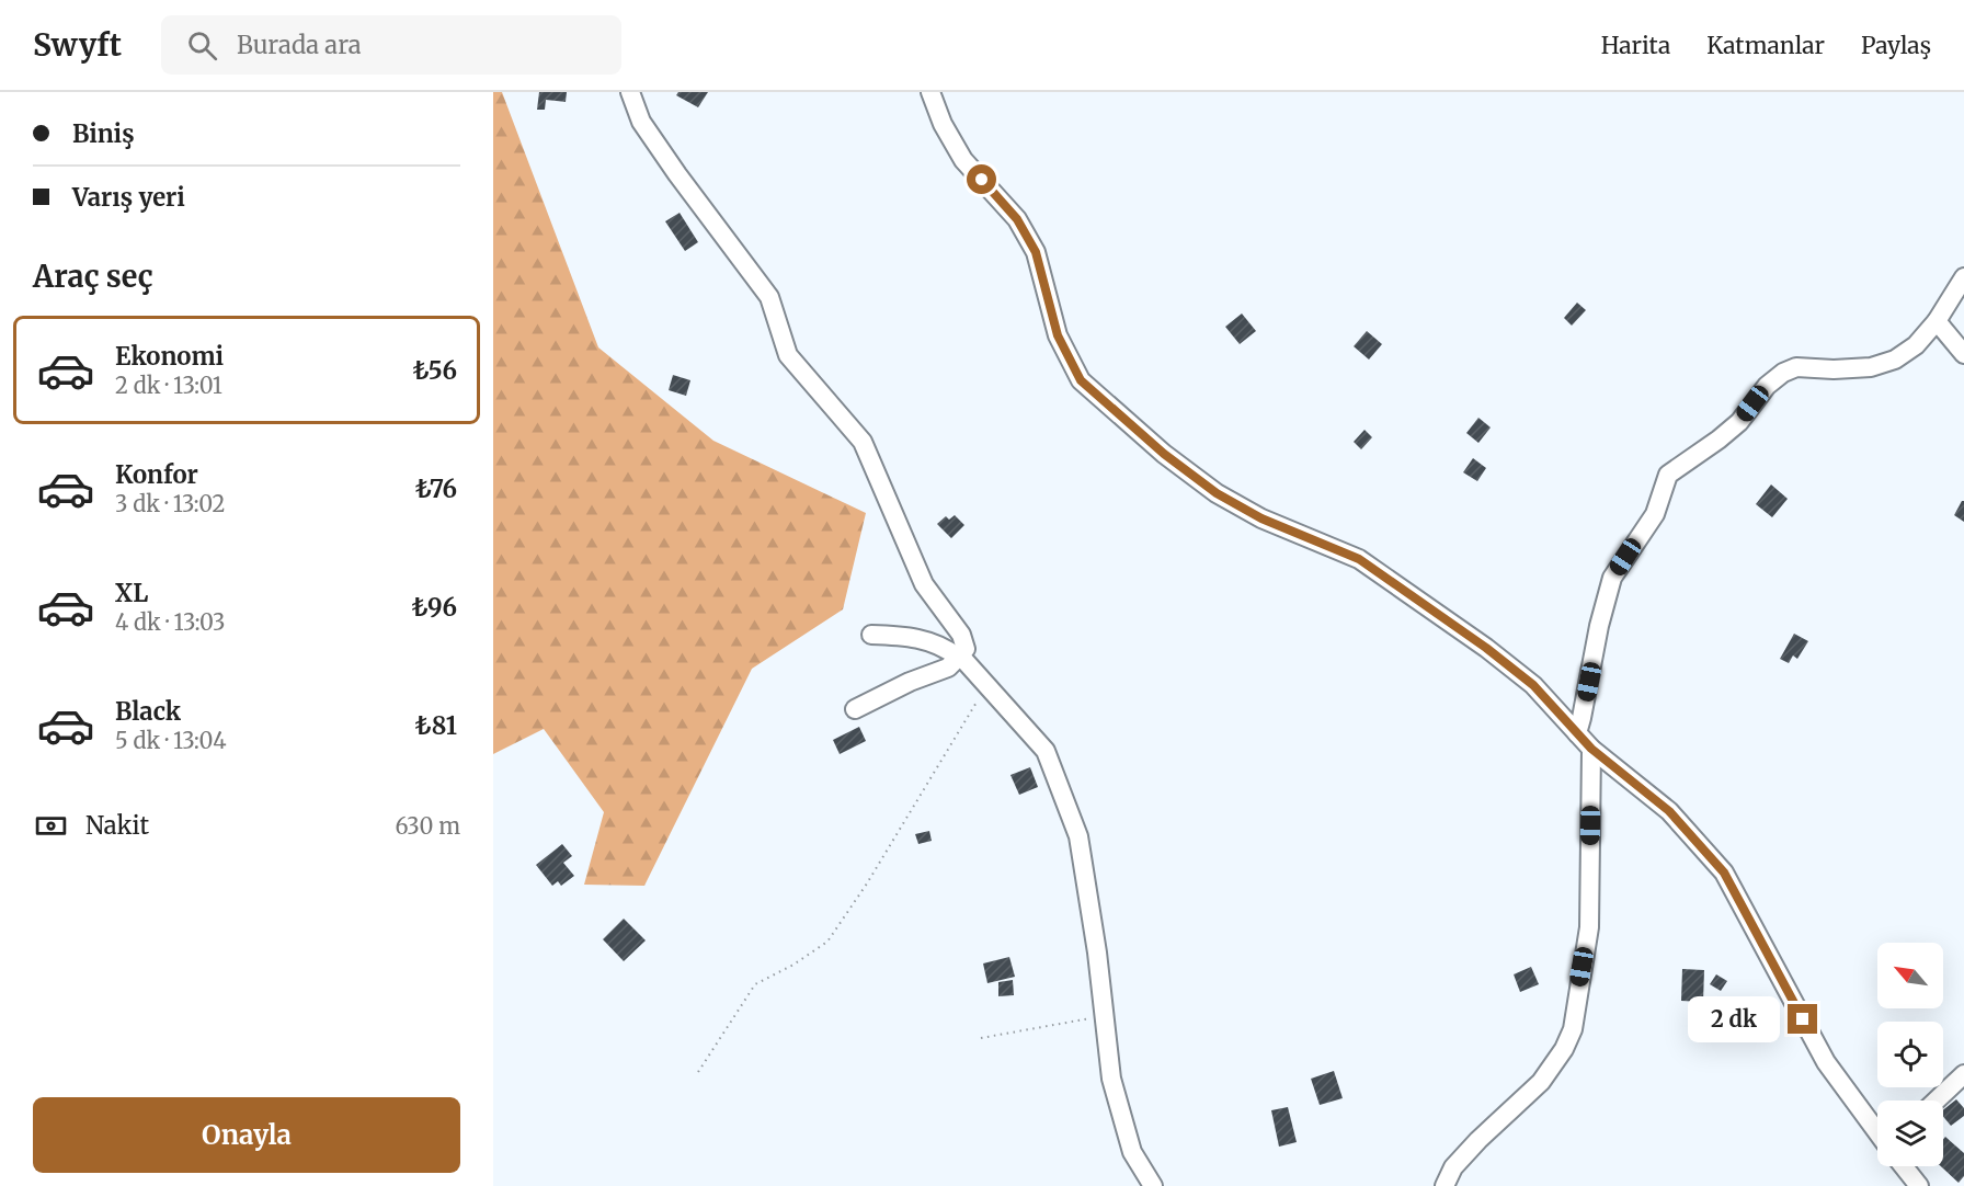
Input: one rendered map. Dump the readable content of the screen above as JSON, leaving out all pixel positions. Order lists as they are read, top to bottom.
{
  "north": "top left",
  "page": {
    "header": "Swyft",
    "search": "Burada ara",
    "nav": ["Harita", "Katmanlar", "Paylaş"],
    "banner": ["Biniş", "Varış yeri"],
    "heading": "Araç seç",
    "list": [
      {
        "name": "Ekonomi",
        "note": "2 dk · 13:01",
        "value": "₺56"
      },
      {
        "name": "Konfor",
        "note": "3 dk · 13:02",
        "value": "₺76"
      },
      {
        "name": "XL",
        "note": "4 dk · 13:03",
        "value": "₺96"
      },
      {
        "name": "Black",
        "note": "5 dk · 13:04",
        "value": "₺81"
      }
    ],
    "pay": ["Nakit", "630 m"],
    "bubble": "2 dk",
    "buttons": "Onayla"
  }
}
